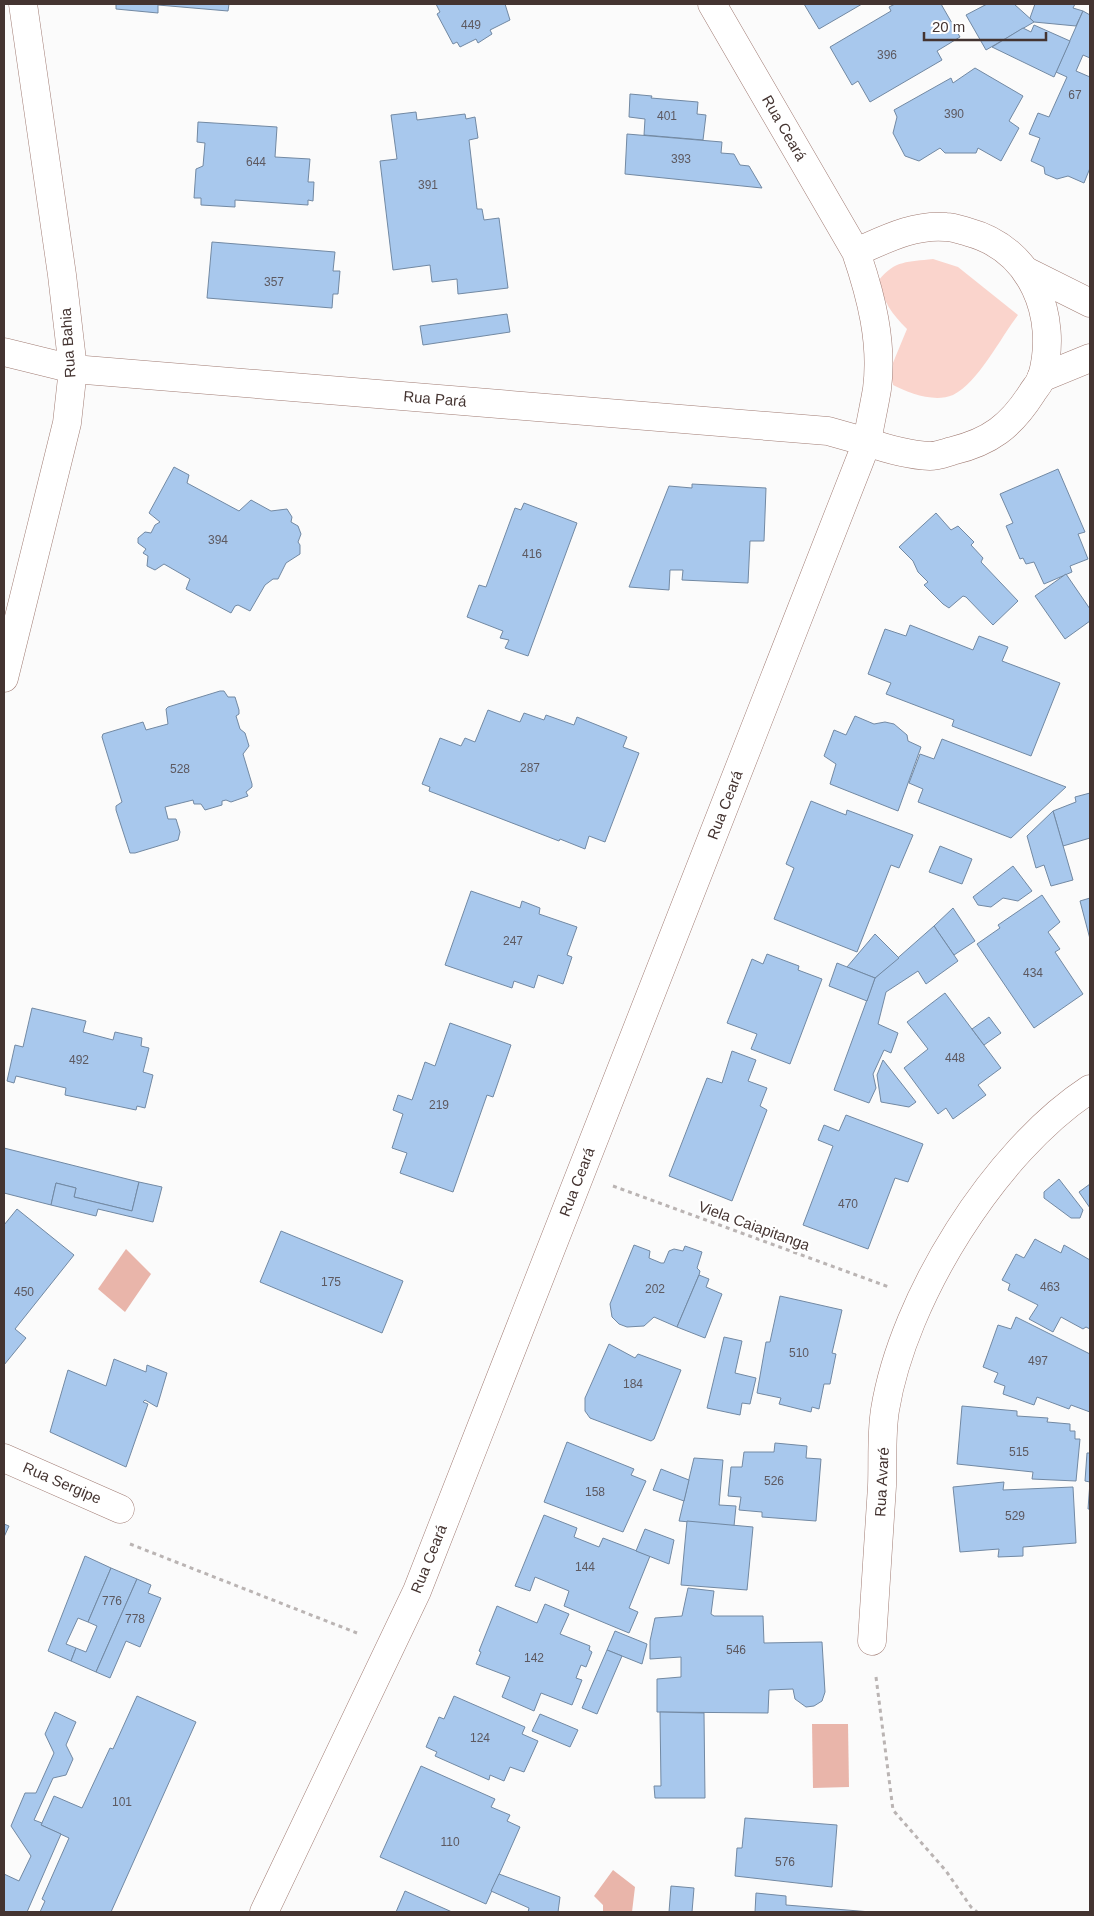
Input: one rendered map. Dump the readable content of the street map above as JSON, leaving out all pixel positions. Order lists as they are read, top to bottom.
{
  "streets": {
    "street": [
      "Rua Ceará",
      "Rua Bahia",
      "Rua Pará",
      "Rua Avaré",
      "Rua Sergipe"
    ],
    "path": ["Viela Caiapitanga"]
  },
  "crossings": [
    ["Rua Ceará", "Rua Pará"],
    ["Rua Ceará", "Viela Caiapitanga"],
    ["Rua Bahia", "Rua Pará"],
    ["Viela Caiapitanga", "Rua Avaré"]
  ],
  "house_numbers": [
    "449",
    "396",
    "67",
    "390",
    "401",
    "393",
    "644",
    "391",
    "357",
    "394",
    "416",
    "287",
    "528",
    "247",
    "434",
    "448",
    "492",
    "219",
    "470",
    "175",
    "463",
    "202",
    "450",
    "510",
    "497",
    "184",
    "515",
    "526",
    "158",
    "529",
    "144",
    "776",
    "778",
    "546",
    "142",
    "124",
    "101",
    "110",
    "576"
  ],
  "scale_bar": "20 m"
}
